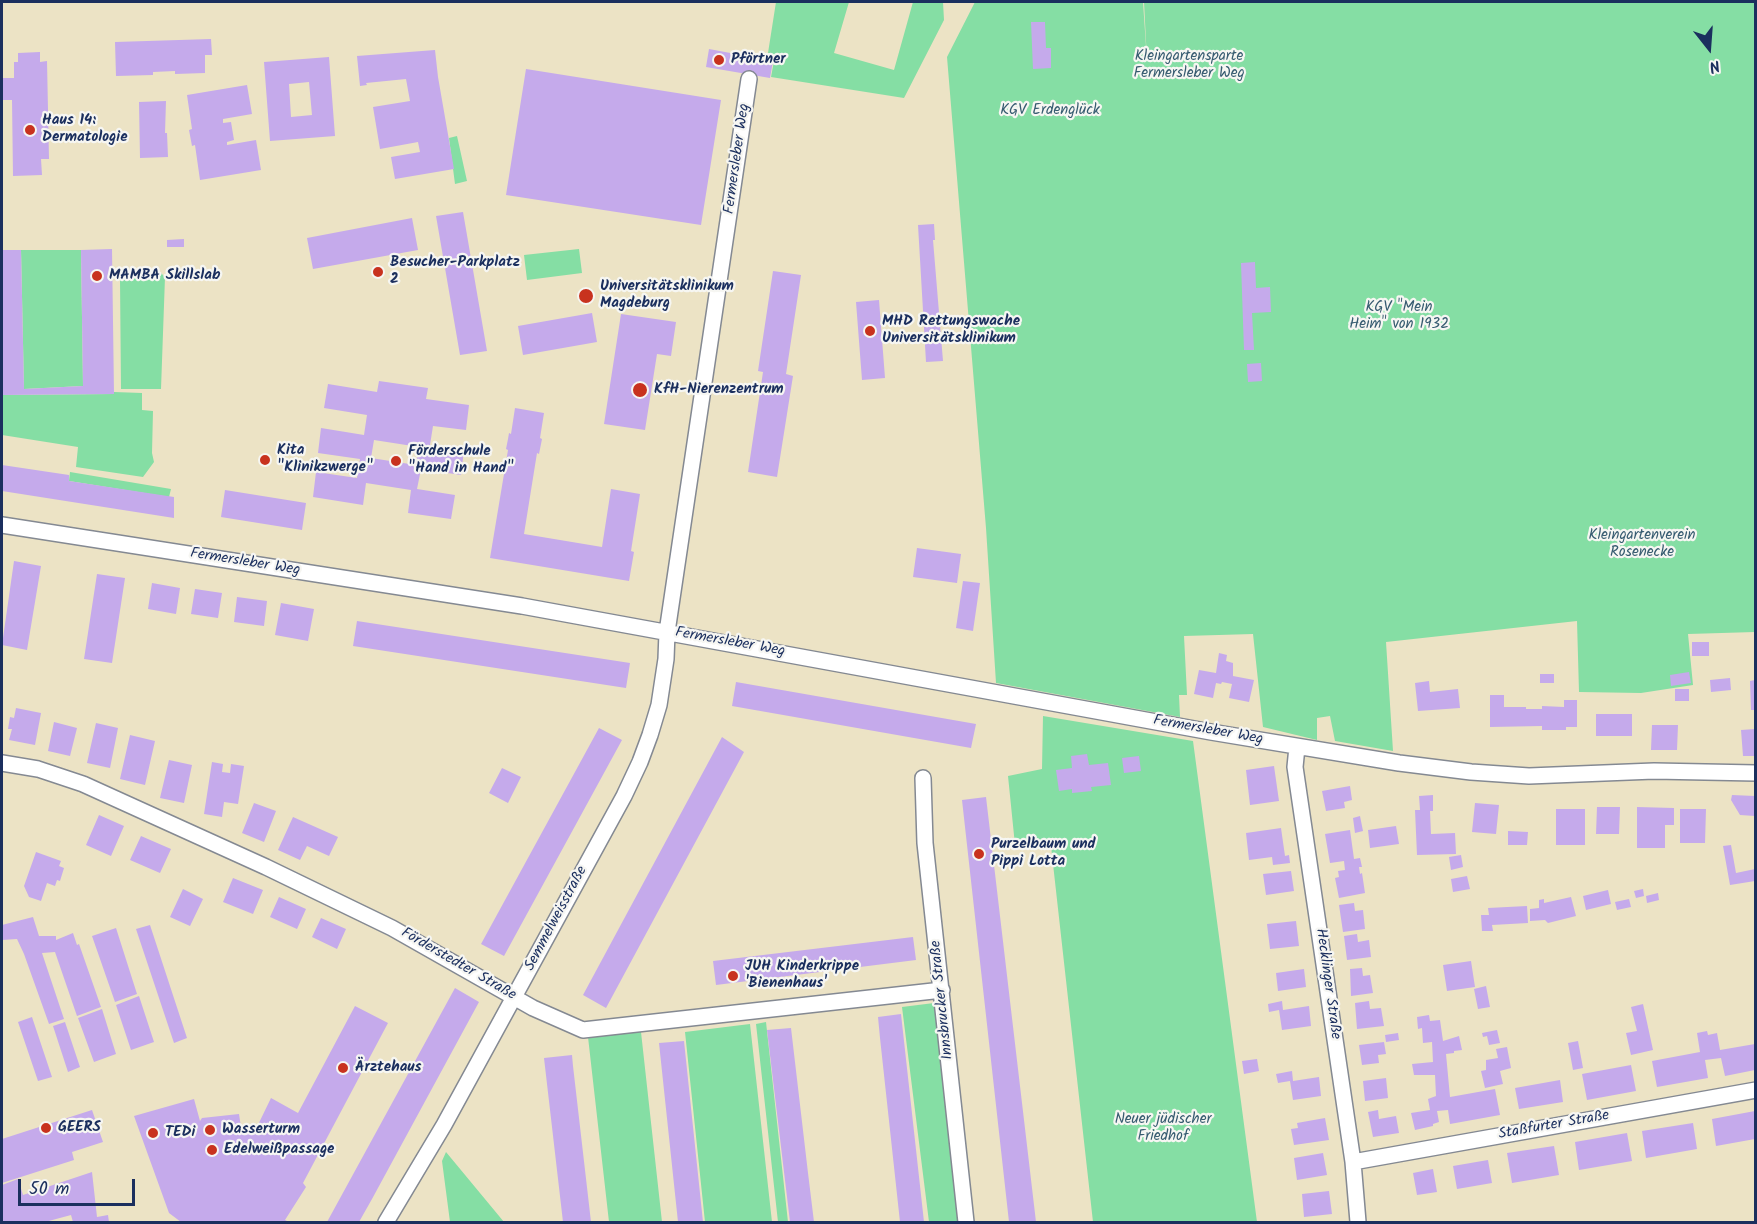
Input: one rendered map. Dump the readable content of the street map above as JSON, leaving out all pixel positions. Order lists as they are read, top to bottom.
{
  "streets": {
    "street": [
      "Fermersleber Weg",
      "Semmelweisstraße",
      "Förderstedter Straße",
      "Hecklinger Straße",
      "Innsbrucker Straße",
      "Staßfurter Straße"
    ]
  },
  "crossings": [
    ["Fermersleber Weg", "Semmelweisstraße"],
    ["Fermersleber Weg", "Hecklinger Straße"],
    ["Semmelweisstraße", "Förderstedter Straße"],
    ["Förderstedter Straße", "Innsbrucker Straße"],
    ["Hecklinger Straße", "Staßfurter Straße"]
  ],
  "parks": [
    "Kleingartensparte Fermersleber Weg",
    "KGV Erdenglück",
    "KGV \"Mein Heim\" von 1932",
    "Kleingartenverein Rosenecke",
    "Neuer jüdischer Friedhof"
  ],
  "places": [
    "Pförtner",
    "Haus 14: Dermatologie",
    "Besucher-Parkplatz 2",
    "MAMBA Skillslab",
    "Universitätsklinikum Magdeburg",
    "MHD Rettungswache Universitätsklinikum",
    "KfH-Nierenzentrum",
    "Kita \"Klinikzwerge\"",
    "Förderschule \"Hand in Hand\"",
    "Purzelbaum und Pippi Lotta",
    "JUH Kinderkrippe 'Bienenhaus'",
    "Ärztehaus",
    "GEERS",
    "Wasserturm",
    "TEDi",
    "Edelweißpassage"
  ],
  "scale_bar": "50 m",
  "north": "bottom"
}
